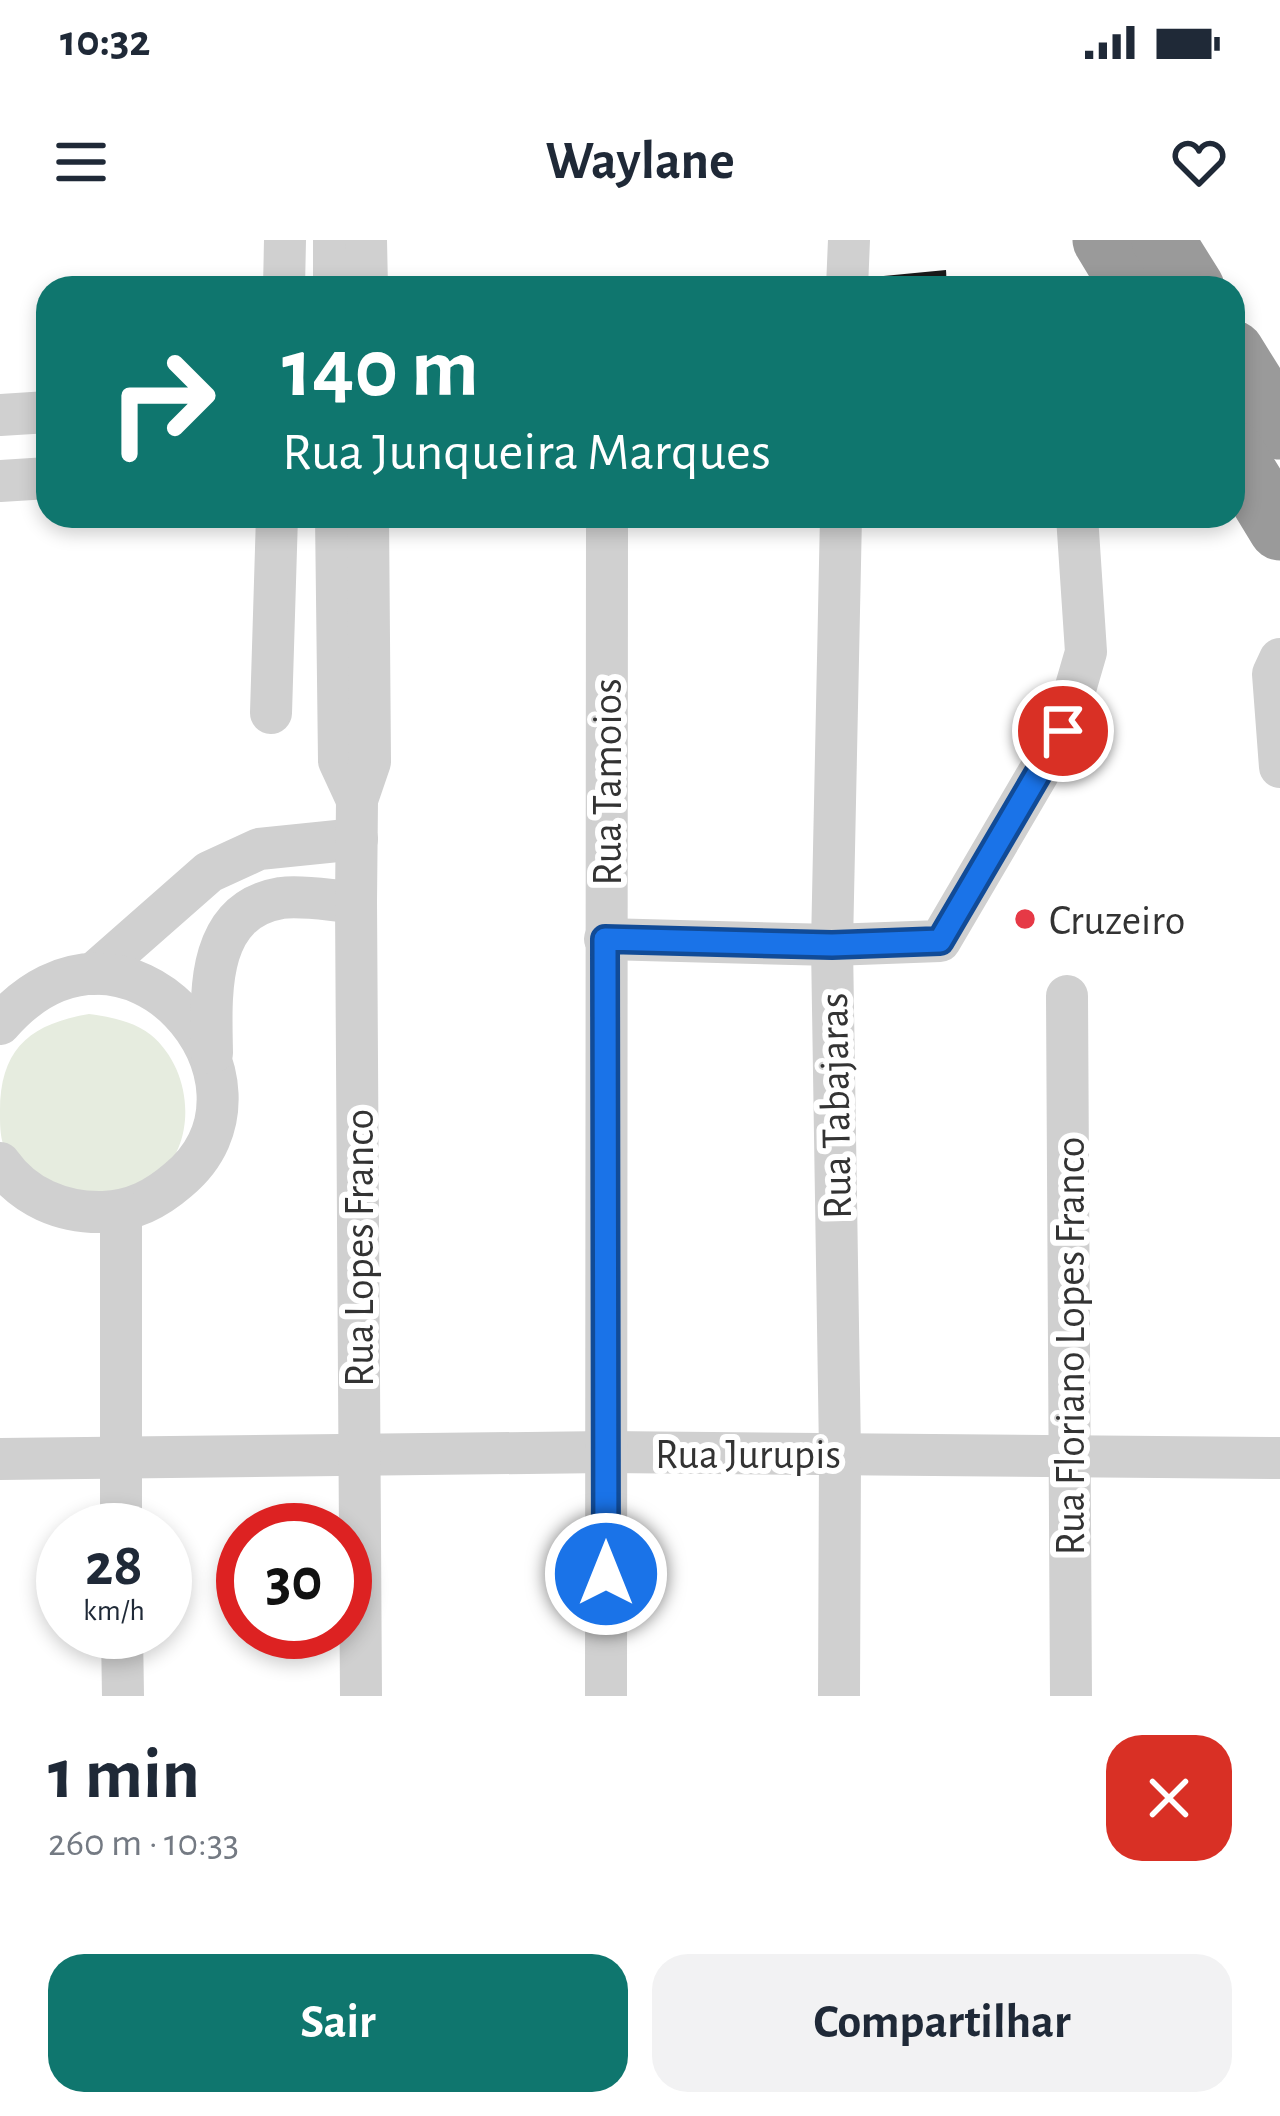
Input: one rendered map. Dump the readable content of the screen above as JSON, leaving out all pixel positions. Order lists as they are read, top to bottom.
{
  "streets": {
    "street": [
      "Rua Tamoios",
      "Rua Tabajaras",
      "Rua Lopes Franco",
      "Rua Floriano Lopes Franco",
      "Rua Jurupis"
    ]
  },
  "crossings": [
    ["Rua Tamoios", "Rua Jurupis"],
    ["Rua Tabajaras", "Rua Jurupis"],
    ["Rua Lopes Franco", "Rua Jurupis"],
    ["Rua Floriano Lopes Franco", "Rua Jurupis"]
  ],
  "places": ["Cruzeiro"],
  "page": {
    "status": "10:32",
    "header": "Waylane",
    "turn": ["140 m", "Rua Junqueira Marques"],
    "speed": "28 km/h",
    "limit": "30",
    "heading": ["1 min", "260 m · 10:33"],
    "buttons": ["Sair", "Compartilhar"]
  }
}
